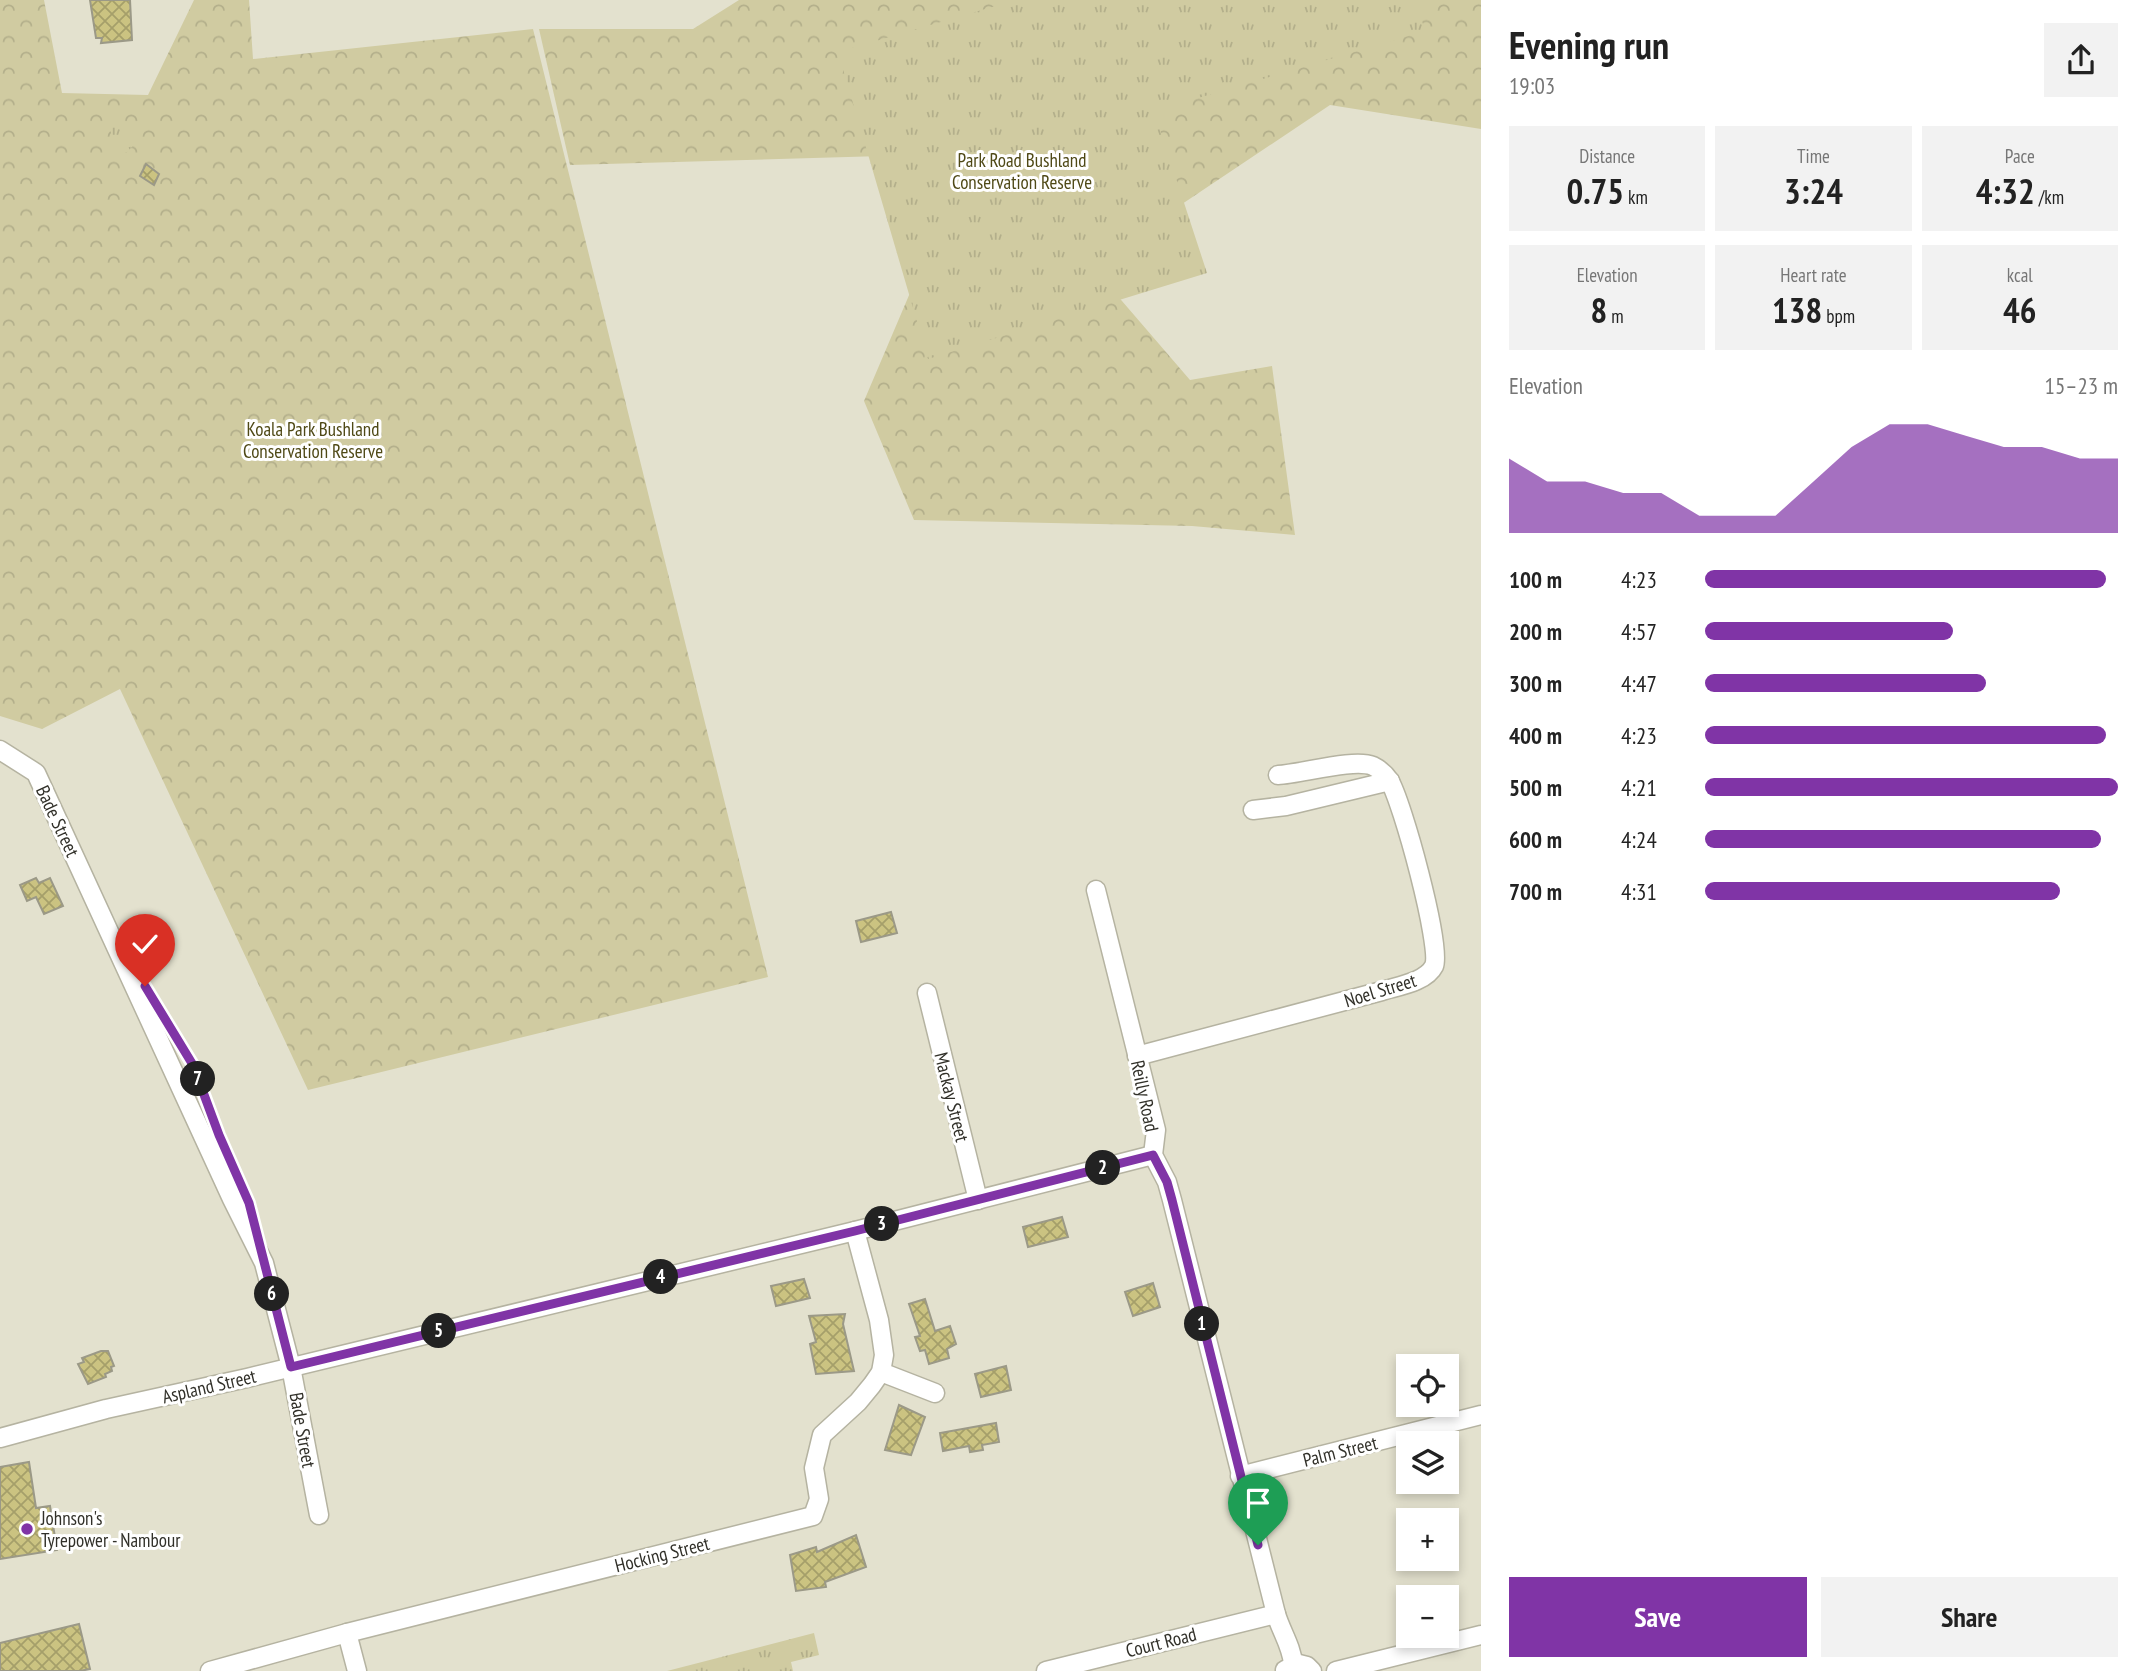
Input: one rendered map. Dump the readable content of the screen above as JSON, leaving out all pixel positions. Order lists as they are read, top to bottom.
{
  "streets": {
    "street": [
      "Bade Street",
      "Noel Street",
      "Reilly Road",
      "Mackay Street",
      "Aspland Street",
      "Palm Street",
      "Hocking Street",
      "Court Road"
    ]
  },
  "crossings": [
    ["Bade Street", "Aspland Street"],
    ["Noel Street", "Reilly Road"],
    ["Reilly Road", "Aspland Street"],
    ["Reilly Road", "Palm Street"],
    ["Reilly Road", "Court Road"],
    ["Mackay Street", "Aspland Street"]
  ],
  "parks": ["Park Road Bushland Conservation Reserve", "Koala Park Bushland Conservation Reserve"],
  "places": ["Johnson's Tyrepower - Nambour"],
  "page": {
    "heading": ["Evening run", "19:03"],
    "stats": [
      ["Distance", "0.75 km"],
      ["Time", "3:24"],
      ["Pace", "4:32 /km"],
      ["Elevation", "8 m"],
      ["Heart rate", "138 bpm"],
      ["kcal", "46"]
    ],
    "chart": ["Elevation", "15–23 m"],
    "list": [
      {
        "name": "100 m",
        "note": "4:23"
      },
      {
        "name": "200 m",
        "note": "4:57"
      },
      {
        "name": "300 m",
        "note": "4:47"
      },
      {
        "name": "400 m",
        "note": "4:23"
      },
      {
        "name": "500 m",
        "note": "4:21"
      },
      {
        "name": "600 m",
        "note": "4:24"
      },
      {
        "name": "700 m",
        "note": "4:31"
      }
    ],
    "pins": [
      "7",
      "2",
      "3",
      "4",
      "6",
      "1",
      "5"
    ],
    "map_buttons": ["+", "−"],
    "buttons": ["Save", "Share"]
  }
}
